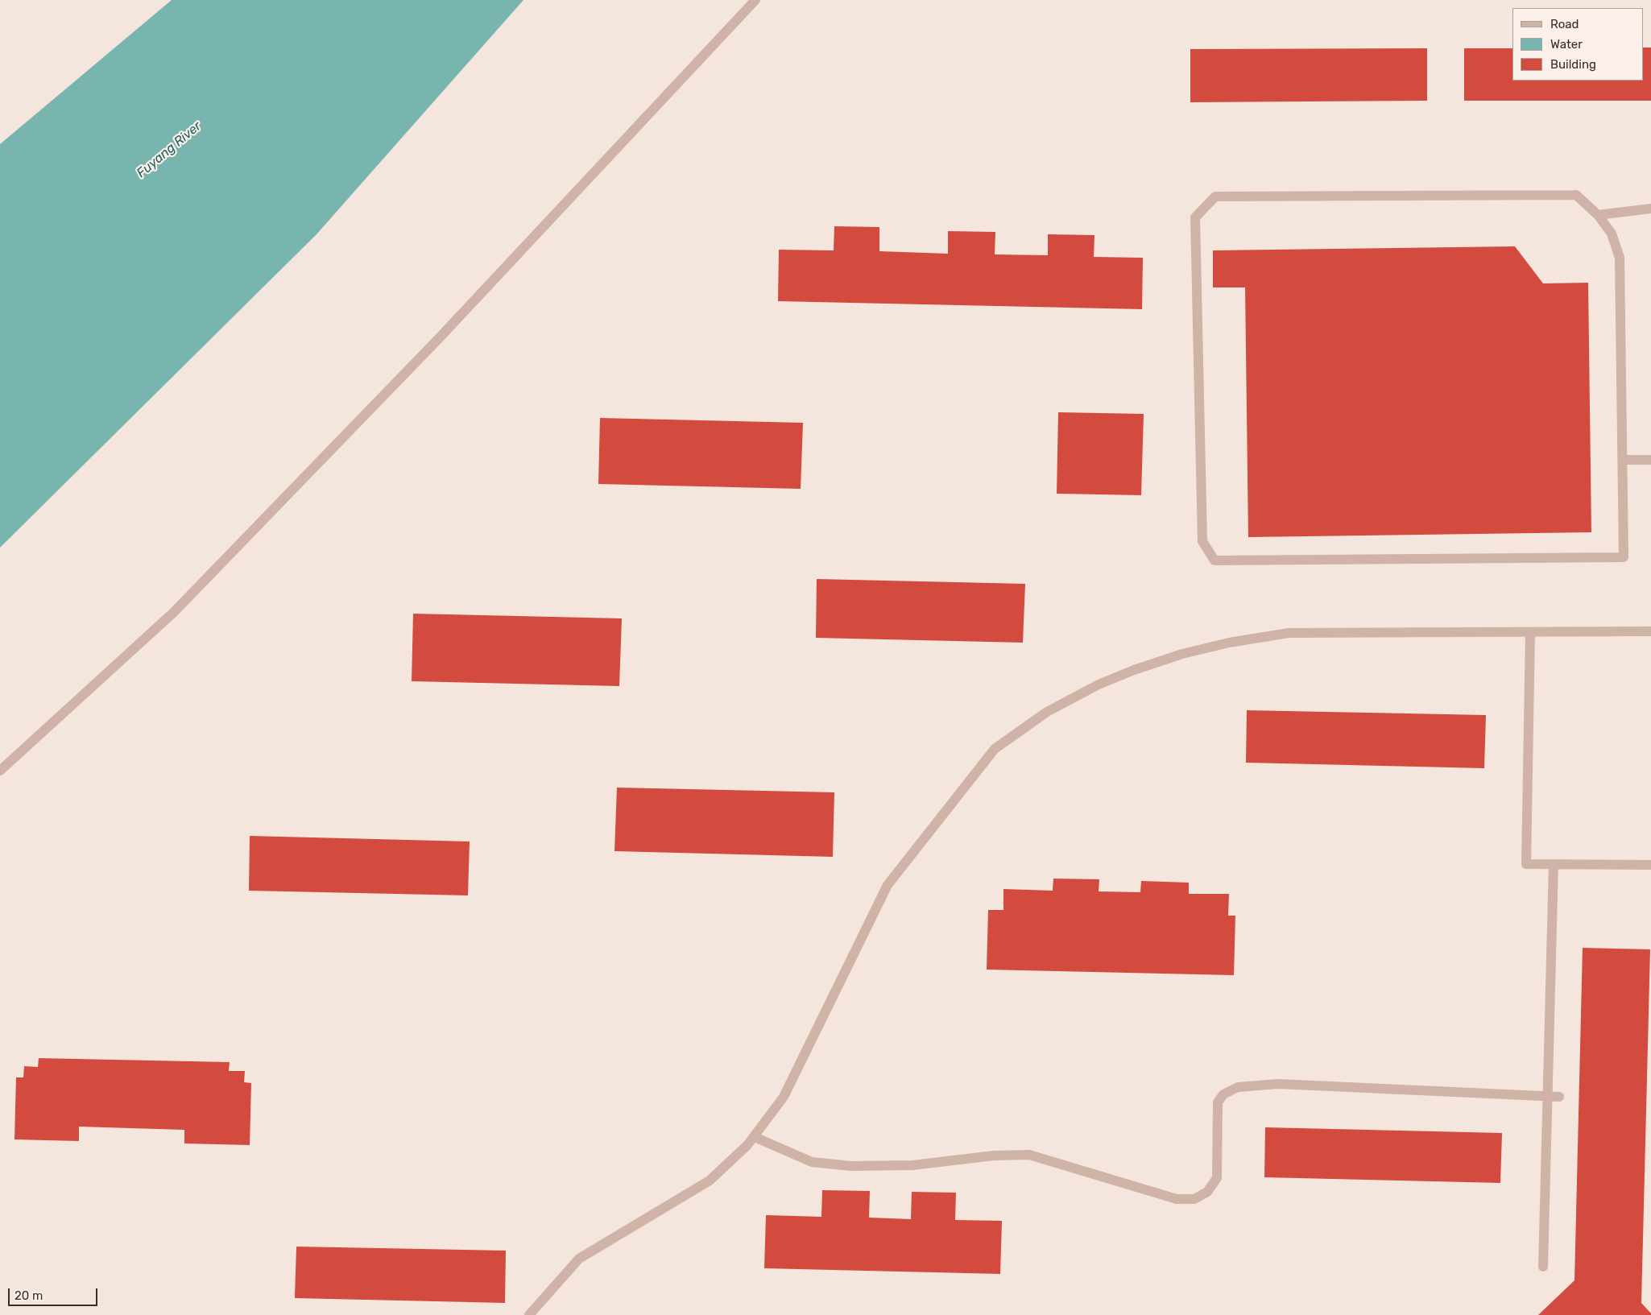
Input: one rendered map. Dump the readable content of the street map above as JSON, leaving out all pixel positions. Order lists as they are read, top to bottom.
{
  "water": ["Fuyang River"],
  "legend": ["Road", "Water", "Building"],
  "scale_bar": "20 m"
}
